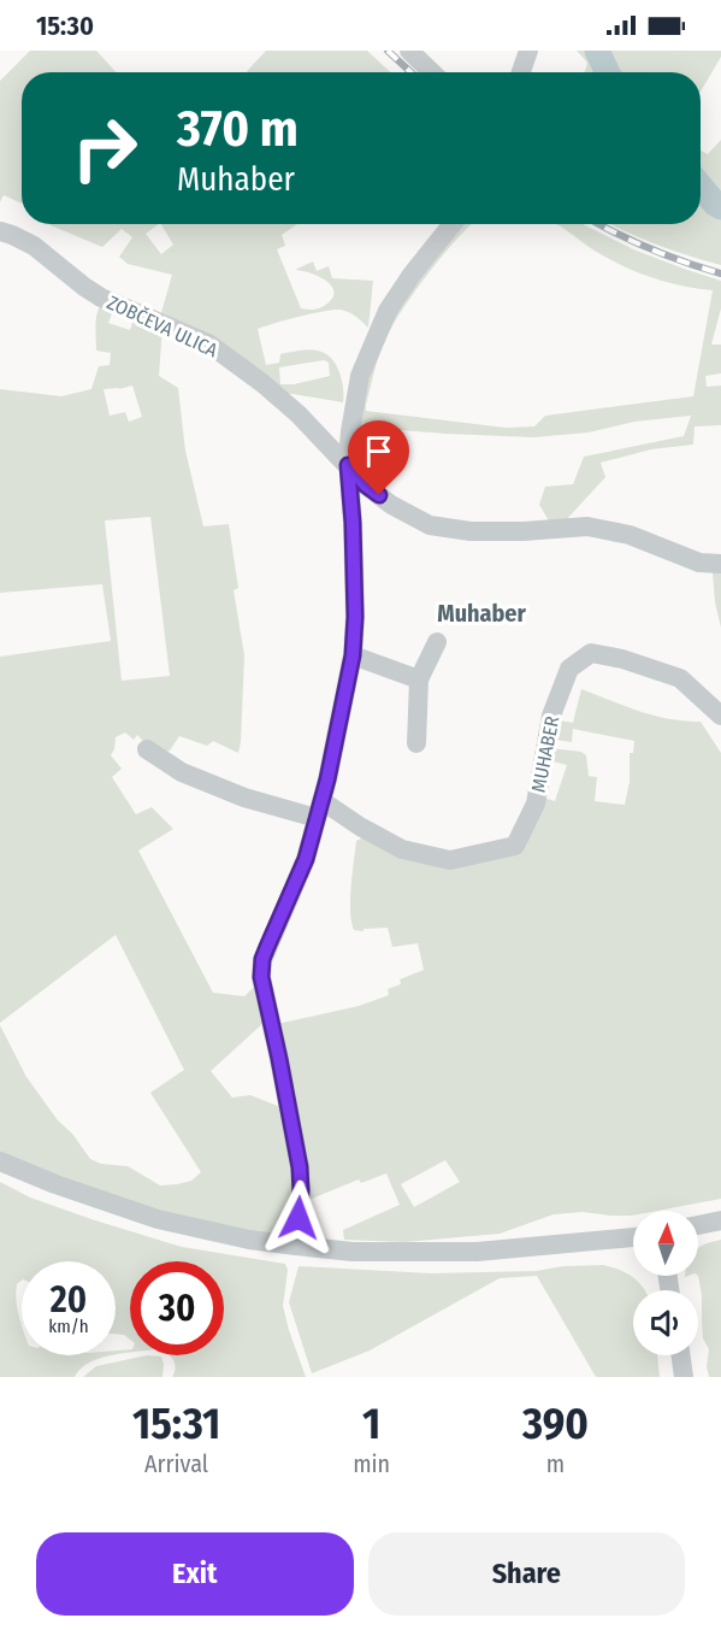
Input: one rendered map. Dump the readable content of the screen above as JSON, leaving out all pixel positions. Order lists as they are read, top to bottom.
{
  "streets": {
    "street": ["ZOBČEVA ULICA", "MUHABER"]
  },
  "districts": ["Muhaber"],
  "north": "top",
  "page": {
    "status": "15:30",
    "turn": ["370 m", "Muhaber"],
    "speed": "20 km/h",
    "limit": "30",
    "eta": [
      "15:31",
      "Arrival",
      "1",
      "min",
      "390",
      "m"
    ],
    "buttons": ["Exit", "Share"]
  }
}
